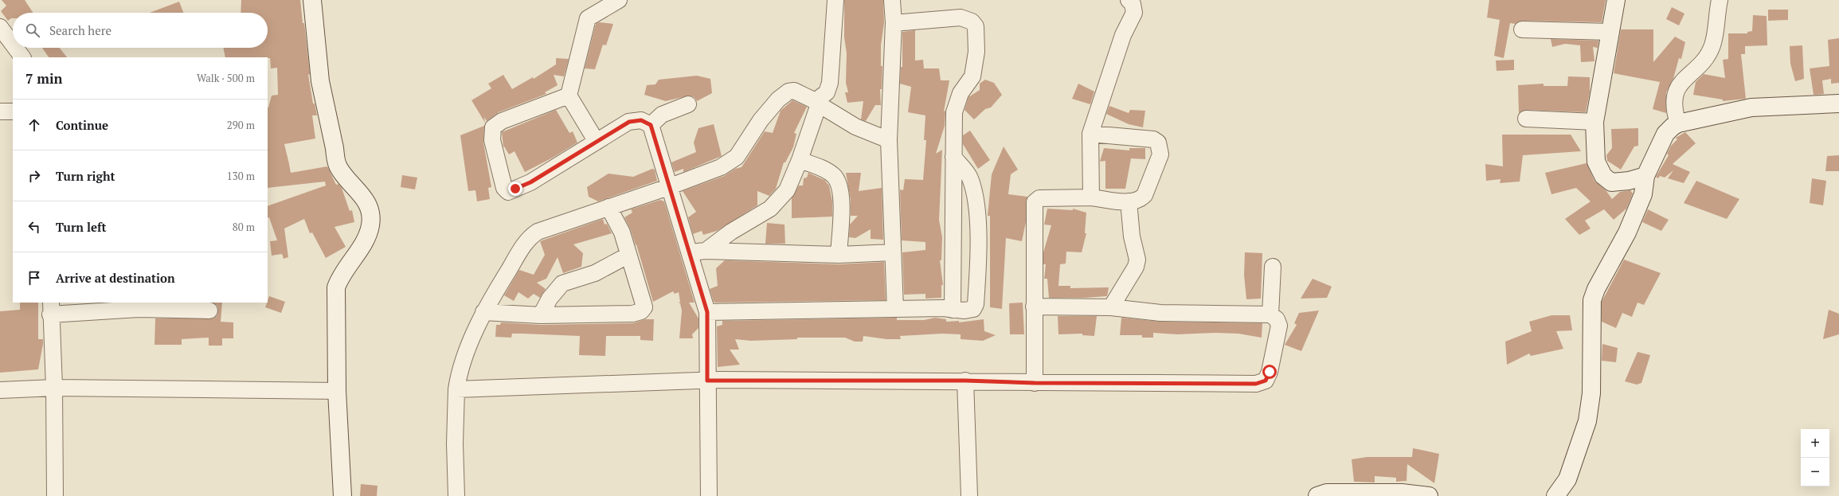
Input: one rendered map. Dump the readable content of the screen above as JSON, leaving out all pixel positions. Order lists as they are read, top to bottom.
{
  "page": {
    "search": "Search here",
    "heading": ["7 min", "Walk · 500 m"],
    "list": [
      ["Continue", "290 m"],
      ["Turn right", "130 m"],
      ["Turn left", "80 m"],
      "Arrive at destination"
    ],
    "map_buttons": ["+", "−"]
  }
}
